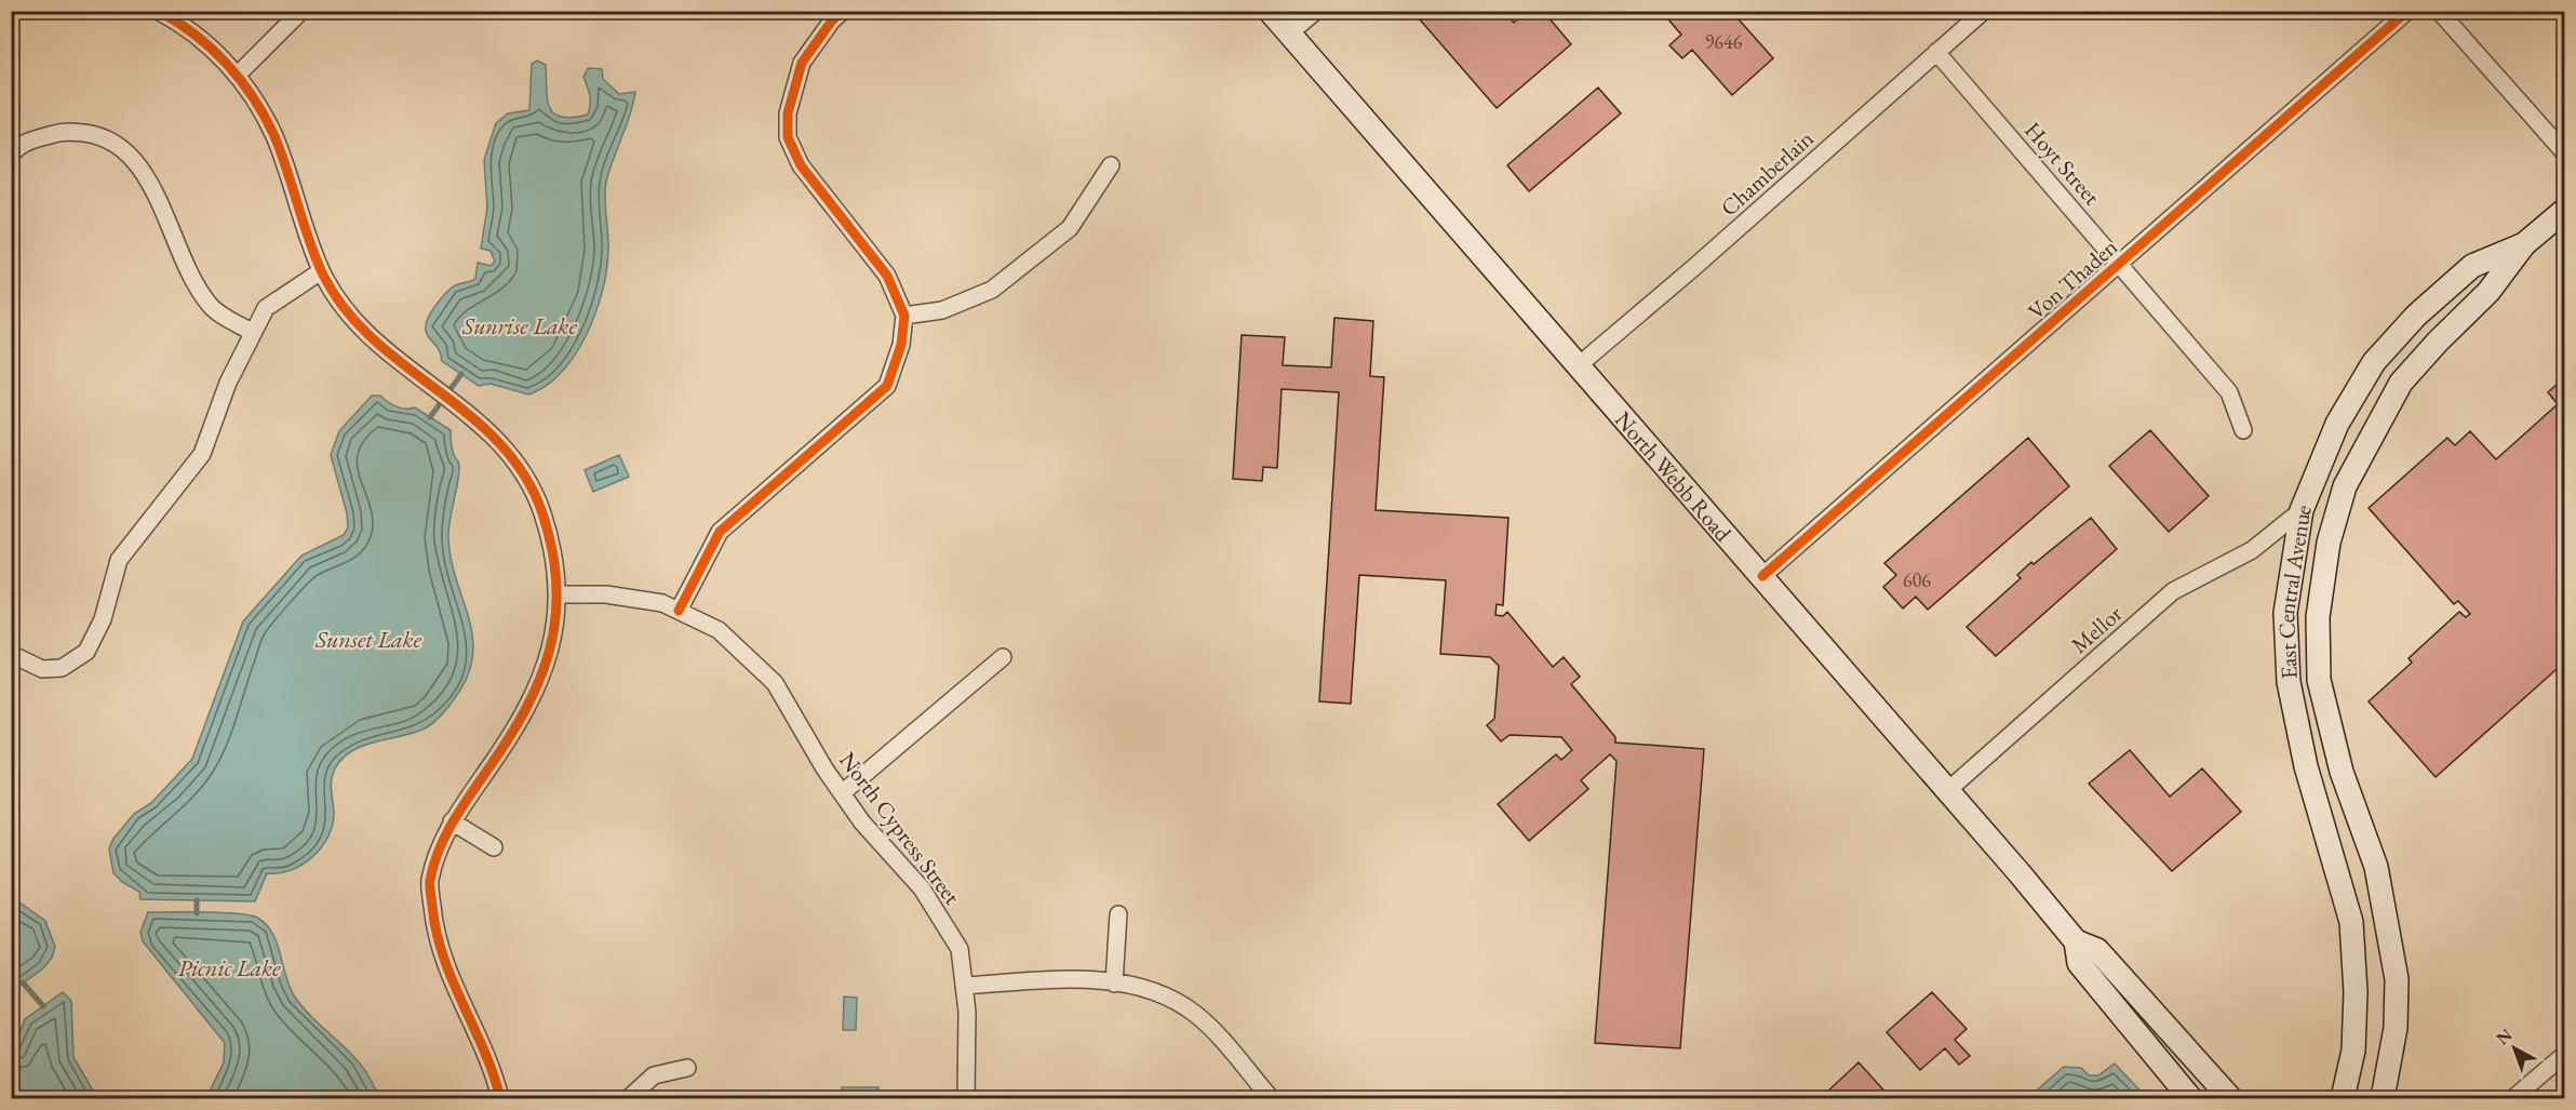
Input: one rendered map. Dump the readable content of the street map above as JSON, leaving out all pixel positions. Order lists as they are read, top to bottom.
{
  "streets": {
    "main road": ["North Webb Road", "East Central Avenue"],
    "street": [
      "Hoyt Street",
      "Chamberlain",
      "Von Thaden",
      "Mellor",
      "North Cypress Street"
    ]
  },
  "crossings": [
    ["Hoyt Street", "Chamberlain"],
    ["Hoyt Street", "Von Thaden"],
    ["Chamberlain", "North Webb Road"],
    ["Von Thaden", "North Webb Road"],
    ["North Webb Road", "Mellor"],
    ["East Central Avenue", "Mellor"]
  ],
  "water": ["Sunrise Lake", "Sunset Lake", "Picnic Lake"],
  "house_numbers": ["9646", "606"],
  "north": "top left"
}
